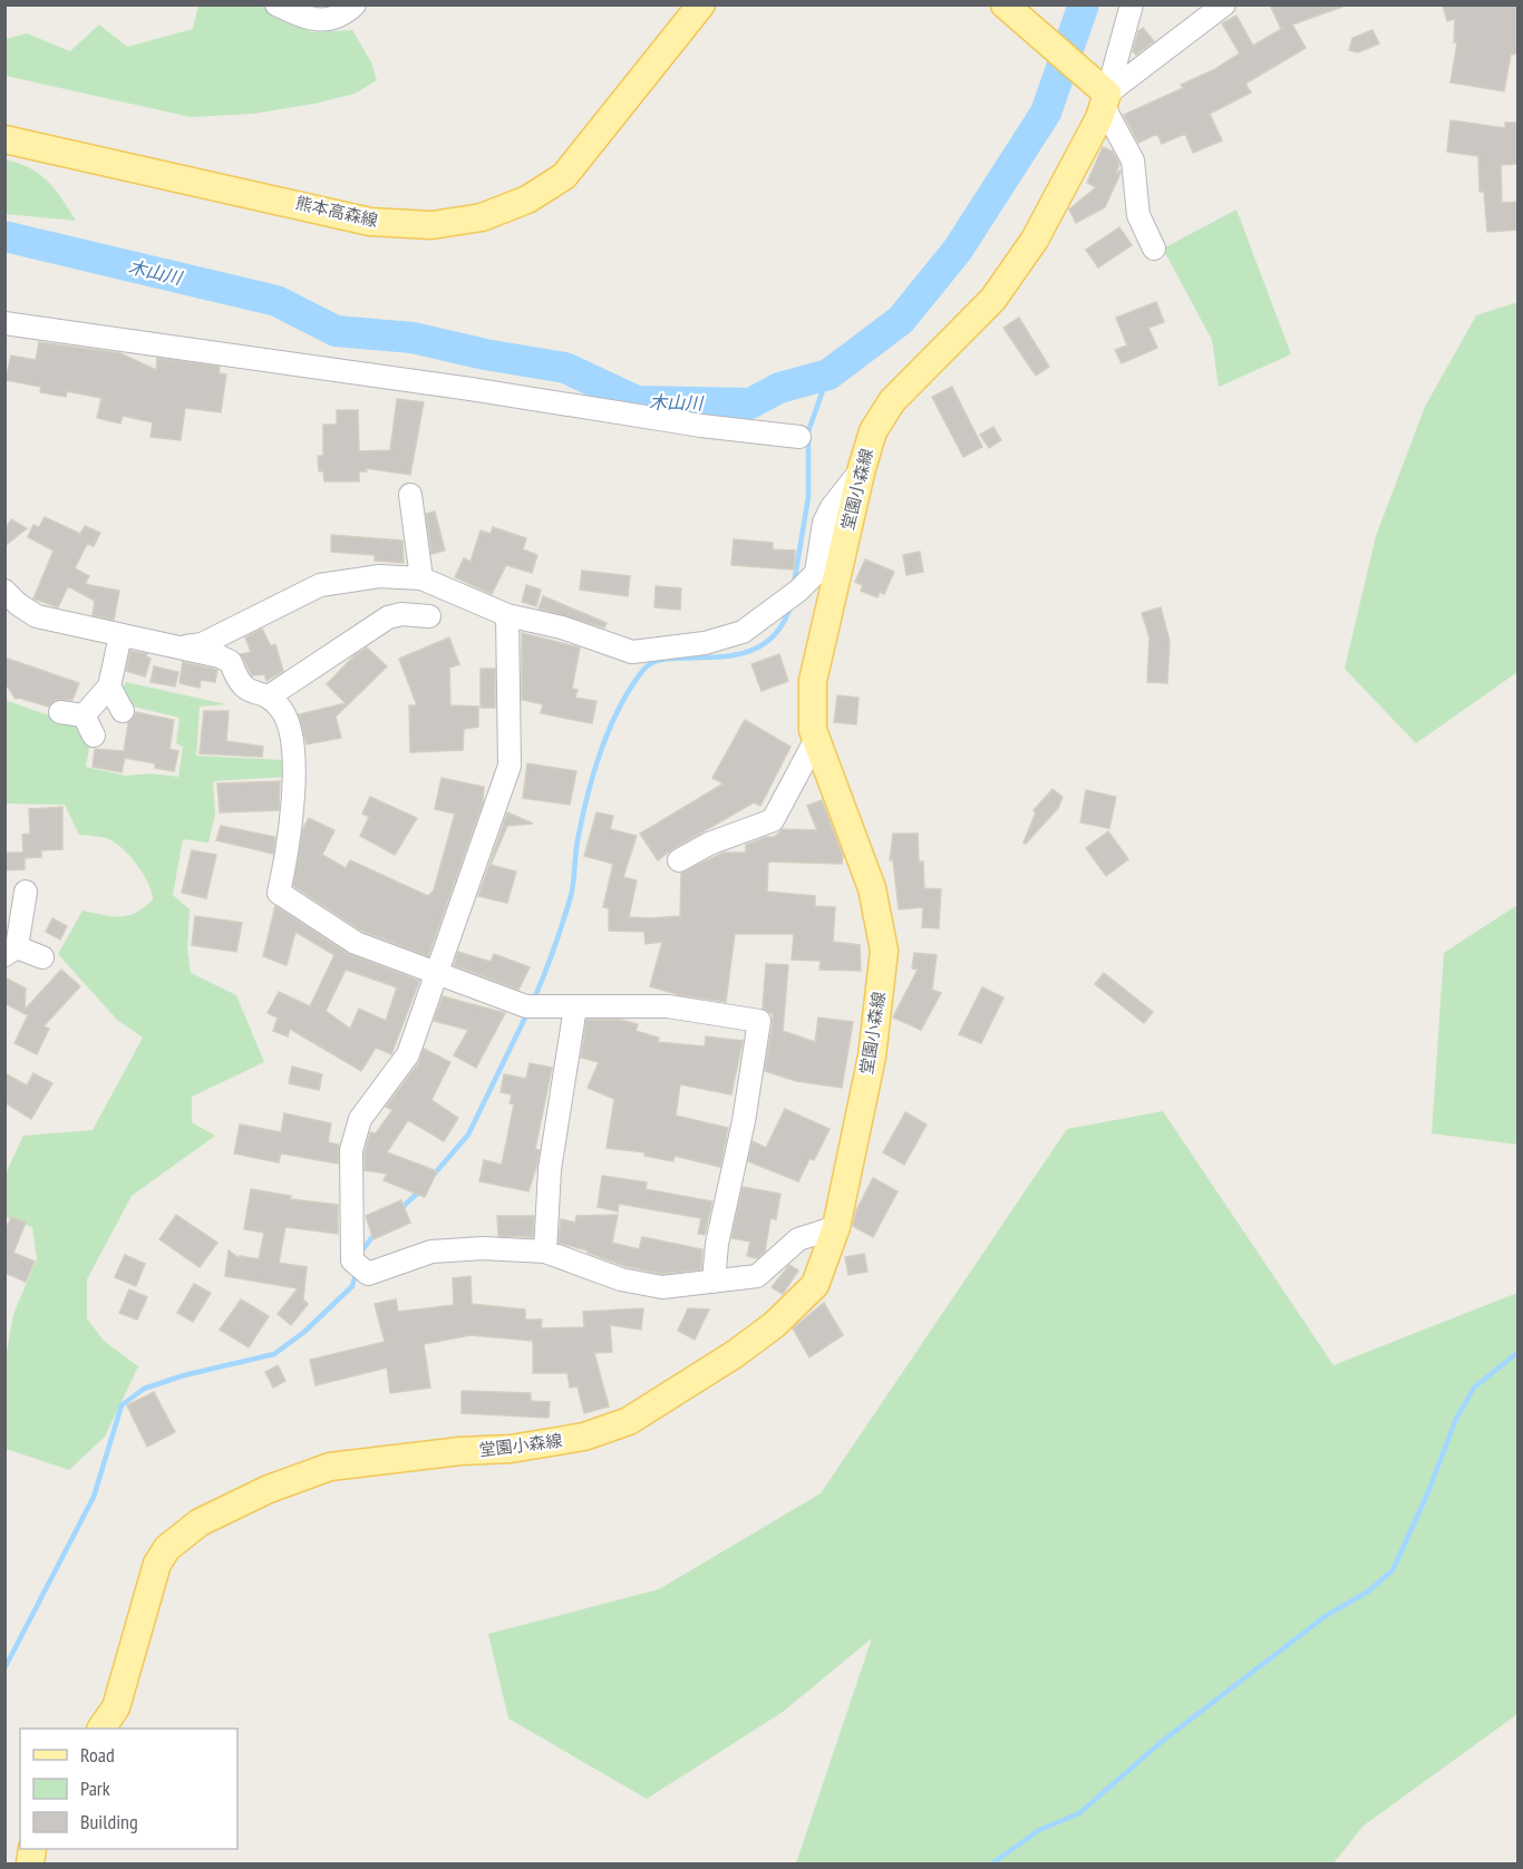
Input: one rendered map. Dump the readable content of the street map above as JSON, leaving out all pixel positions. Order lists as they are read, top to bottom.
{
  "streets": {
    "main road": ["熊本高森線", "堂園小森線"]
  },
  "water": ["木山川"],
  "legend": ["Road", "Park", "Building"]
}
